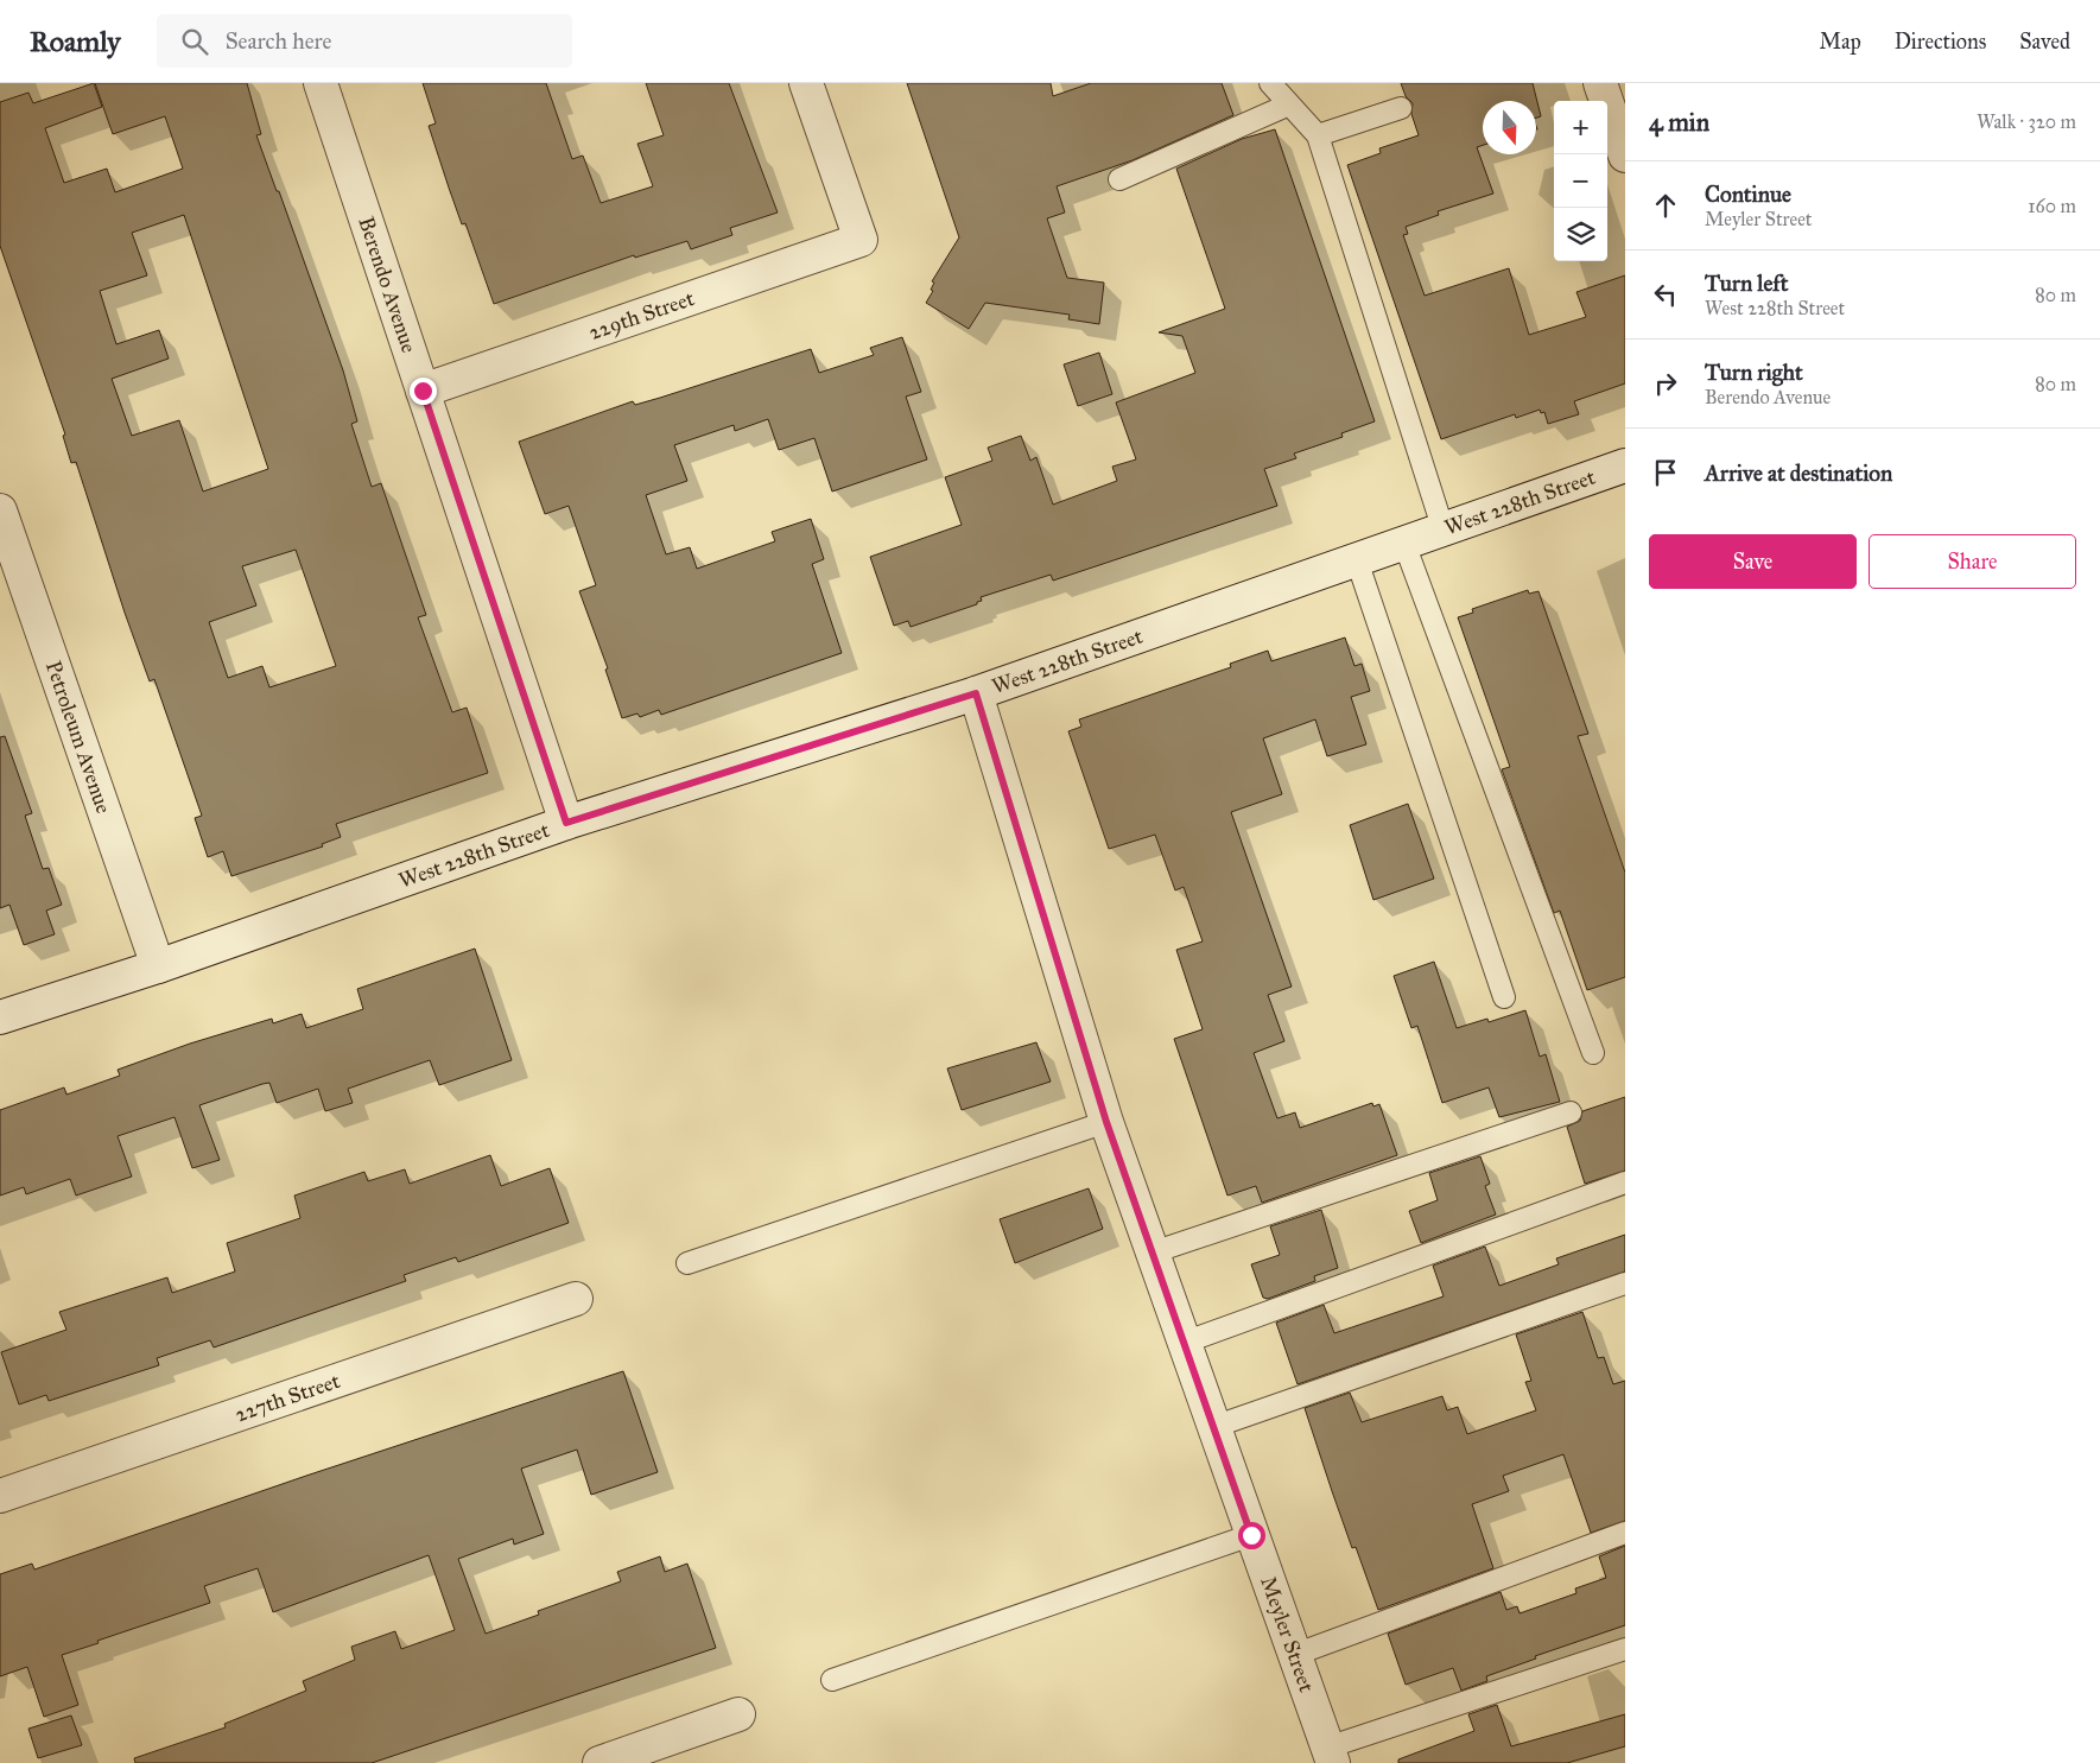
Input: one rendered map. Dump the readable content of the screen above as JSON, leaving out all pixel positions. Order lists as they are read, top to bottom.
{
  "streets": {
    "street": [
      "Berendo Avenue",
      "229th Street",
      "West 228th Street",
      "Petroleum Avenue",
      "227th Street",
      "Meyler Street"
    ]
  },
  "crossings": [
    ["Berendo Avenue", "229th Street"],
    ["Berendo Avenue", "West 228th Street"],
    ["West 228th Street", "Petroleum Avenue"],
    ["West 228th Street", "Meyler Street"]
  ],
  "north": "bottom",
  "page": {
    "header": "Roamly",
    "search": "Search here",
    "nav": ["Map", "Directions", "Saved"],
    "heading": ["4 min", "Walk · 320 m"],
    "map_buttons": ["+", "−"],
    "list": [
      ["Continue", "Meyler Street", "160 m"],
      ["Turn left", "West 228th Street", "80 m"],
      ["Turn right", "Berendo Avenue", "80 m"],
      "Arrive at destination"
    ],
    "buttons": ["Save", "Share"]
  }
}
